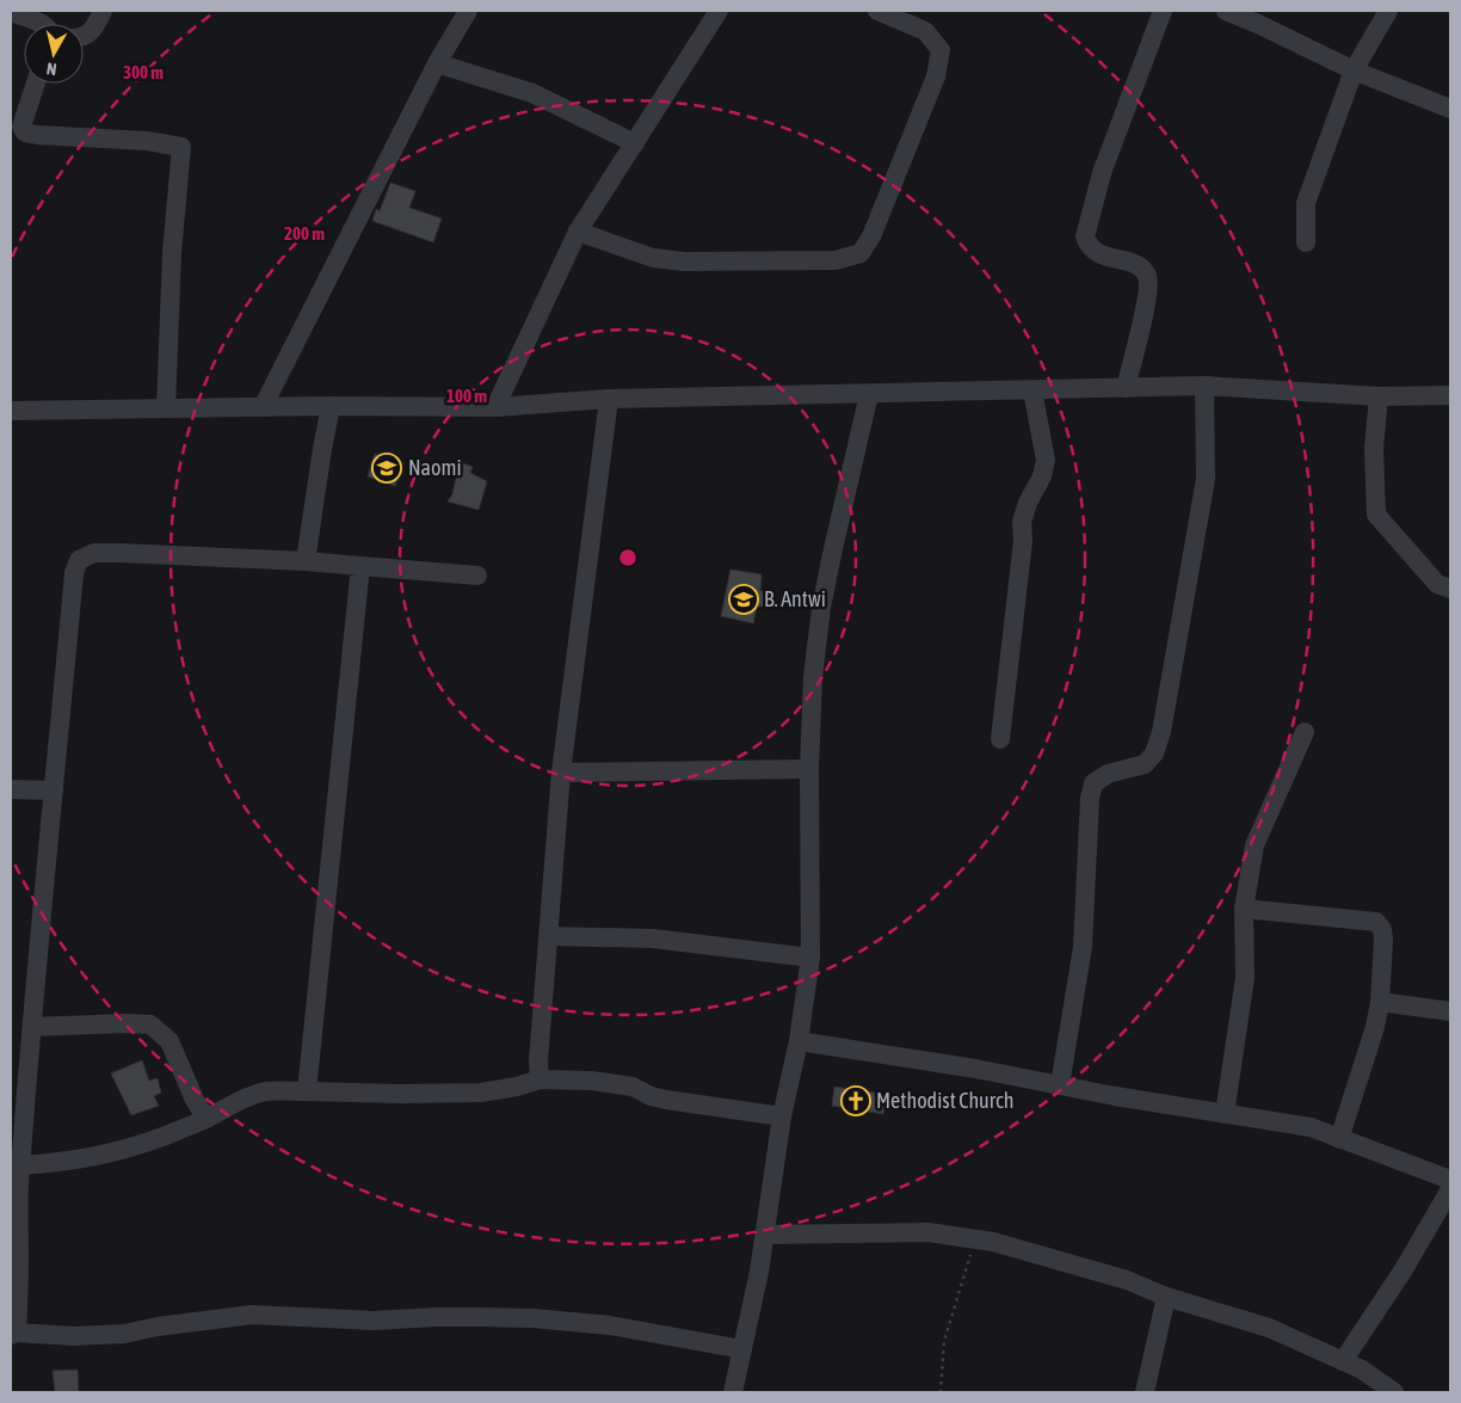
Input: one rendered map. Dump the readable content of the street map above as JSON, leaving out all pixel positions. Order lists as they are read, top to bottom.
{
  "places": {
    "school or university": ["Naomi", "B. Antwi"],
    "church": ["Methodist Church"]
  },
  "north": "bottom",
  "rings": ["300 m", "200 m", "100 m"]
}
